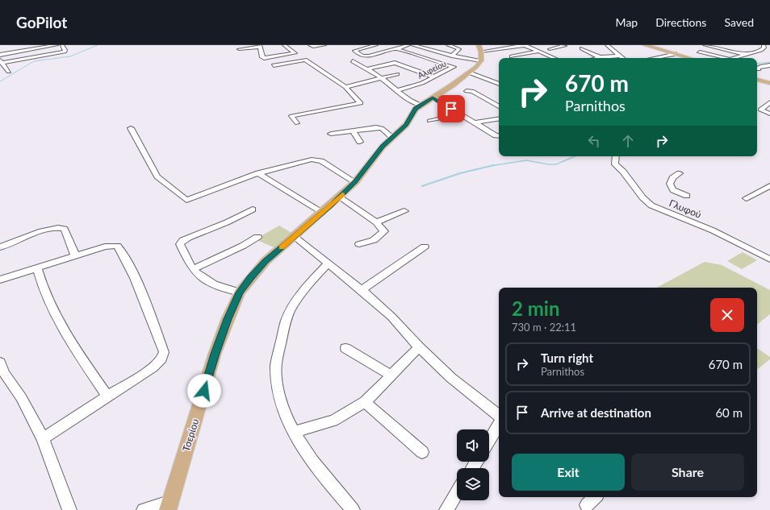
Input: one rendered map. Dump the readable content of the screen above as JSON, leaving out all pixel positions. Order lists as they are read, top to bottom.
{
  "streets": {
    "main road": ["Τσερίου"],
    "street": ["Αλφείου", "Γλυφού"]
  },
  "page": {
    "header": "GoPilot",
    "nav": ["Map", "Directions", "Saved"],
    "turn": ["670 m", "Parnithos"],
    "heading": ["2 min", "730 m · 22:11"],
    "list": [
      {
        "name": "Turn right",
        "note": "Parnithos",
        "value": "670 m"
      },
      {
        "name": "Arrive at destination",
        "value": "60 m"
      }
    ],
    "buttons": ["Exit", "Share"]
  }
}
